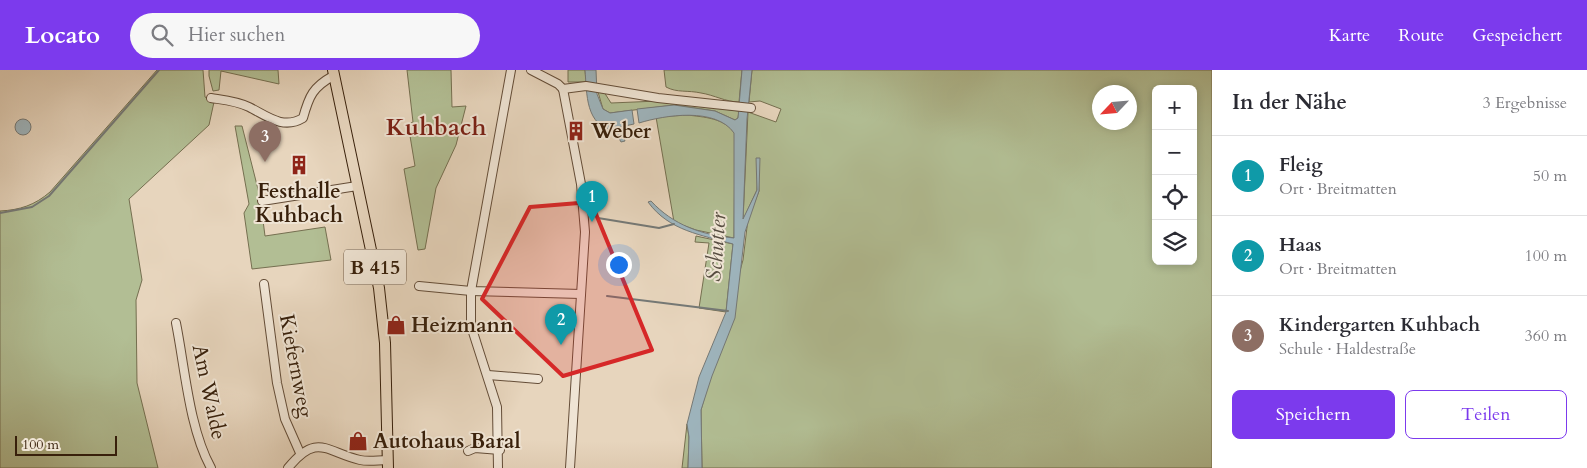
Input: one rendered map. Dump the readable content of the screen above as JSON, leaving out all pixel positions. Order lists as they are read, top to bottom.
{
  "streets": {
    "main road": ["B 415"],
    "street": ["Kiefernweg", "Am Walde"]
  },
  "districts": ["Kuhbach"],
  "water": ["Schutter"],
  "places": {
    "building": ["Weber", "Festhalle Kuhbach"],
    "shop": ["Heizmann", "Autohaus Baral"]
  },
  "scale_bar": "100 m",
  "north": "bottom left",
  "page": {
    "header": "Locato",
    "search": "Hier suchen",
    "nav": ["Karte", "Route", "Gespeichert"],
    "heading": ["In der Nähe", "3 Ergebnisse"],
    "map_buttons": ["+", "−"],
    "pins": ["3", "1", "2"],
    "list": [
      {
        "mark": "1",
        "name": "Fleig",
        "note": "Ort · Breitmatten",
        "value": "50 m"
      },
      {
        "mark": "2",
        "name": "Haas",
        "note": "Ort · Breitmatten",
        "value": "100 m"
      },
      {
        "mark": "3",
        "name": "Kindergarten Kuhbach",
        "note": "Schule · Haldestraße",
        "value": "360 m"
      }
    ],
    "buttons": ["Speichern", "Teilen"],
    "scale": "100 m"
  }
}
